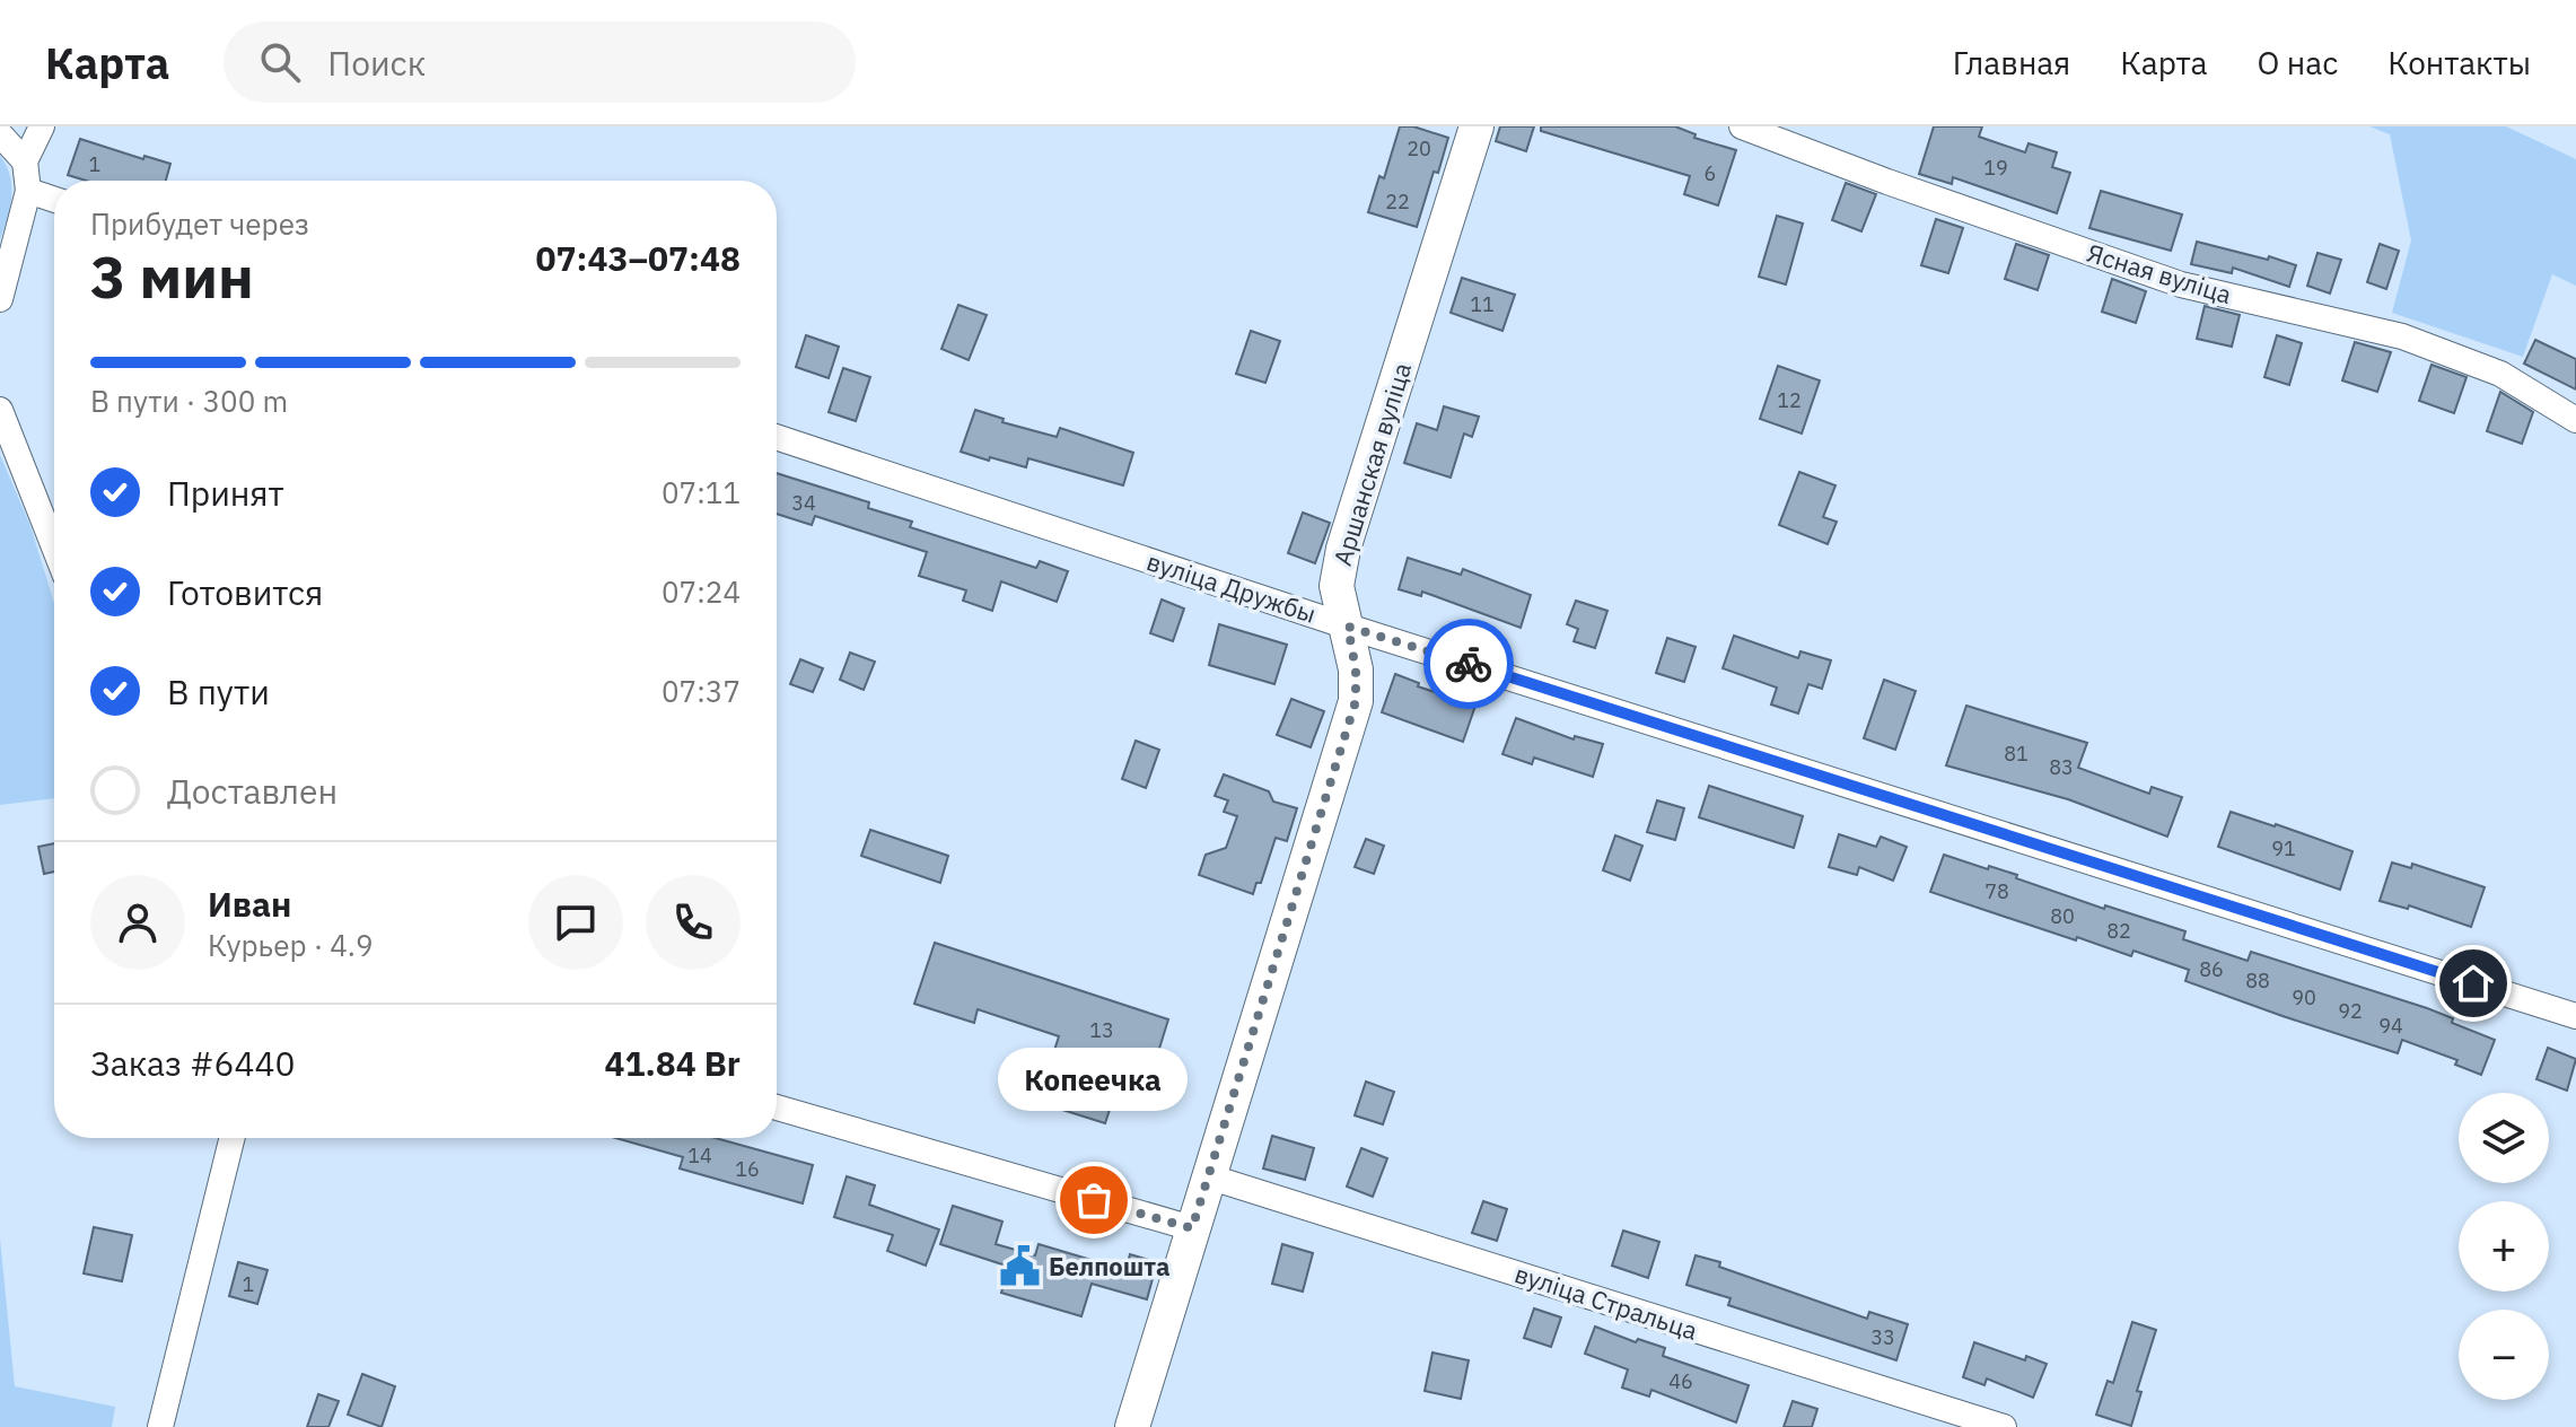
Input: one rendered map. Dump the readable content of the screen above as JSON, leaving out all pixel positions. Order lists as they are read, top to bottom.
{
  "streets": {
    "street": [
      "Ясная вуліца",
      "Аршанская вуліца",
      "вуліца Дружбы",
      "вуліца Стральца"
    ]
  },
  "crossings": [
    ["Аршанская вуліца", "вуліца Дружбы"],
    ["Аршанская вуліца", "вуліца Стральца"]
  ],
  "places": {
    "other": ["Копеечка"],
    "public building": ["Белпошта"]
  },
  "house_numbers": [
    "20",
    "1",
    "19",
    "6",
    "22",
    "11",
    "12",
    "34",
    "81",
    "83",
    "91",
    "78",
    "80",
    "82",
    "86",
    "88",
    "90",
    "92",
    "94",
    "13",
    "14",
    "16",
    "1",
    "33",
    "46"
  ],
  "page": {
    "header": "Карта",
    "search": "Поиск",
    "nav": [
      "Главная",
      "Карта",
      "О нас",
      "Контакты"
    ],
    "heading": ["3 мин", "Прибудет через", "07:43–07:48"],
    "panel": [
      "Иван",
      "Курьер · 4.9",
      "Заказ #6440",
      "41.84 Br"
    ],
    "bar": "В пути · 300 m",
    "list": [
      ["Принят", "07:11"],
      ["Готовится", "07:24"],
      ["В пути", "07:37"],
      "Доставлен"
    ],
    "bubble": "Копеечка",
    "map_buttons": ["+", "−"]
  }
}
